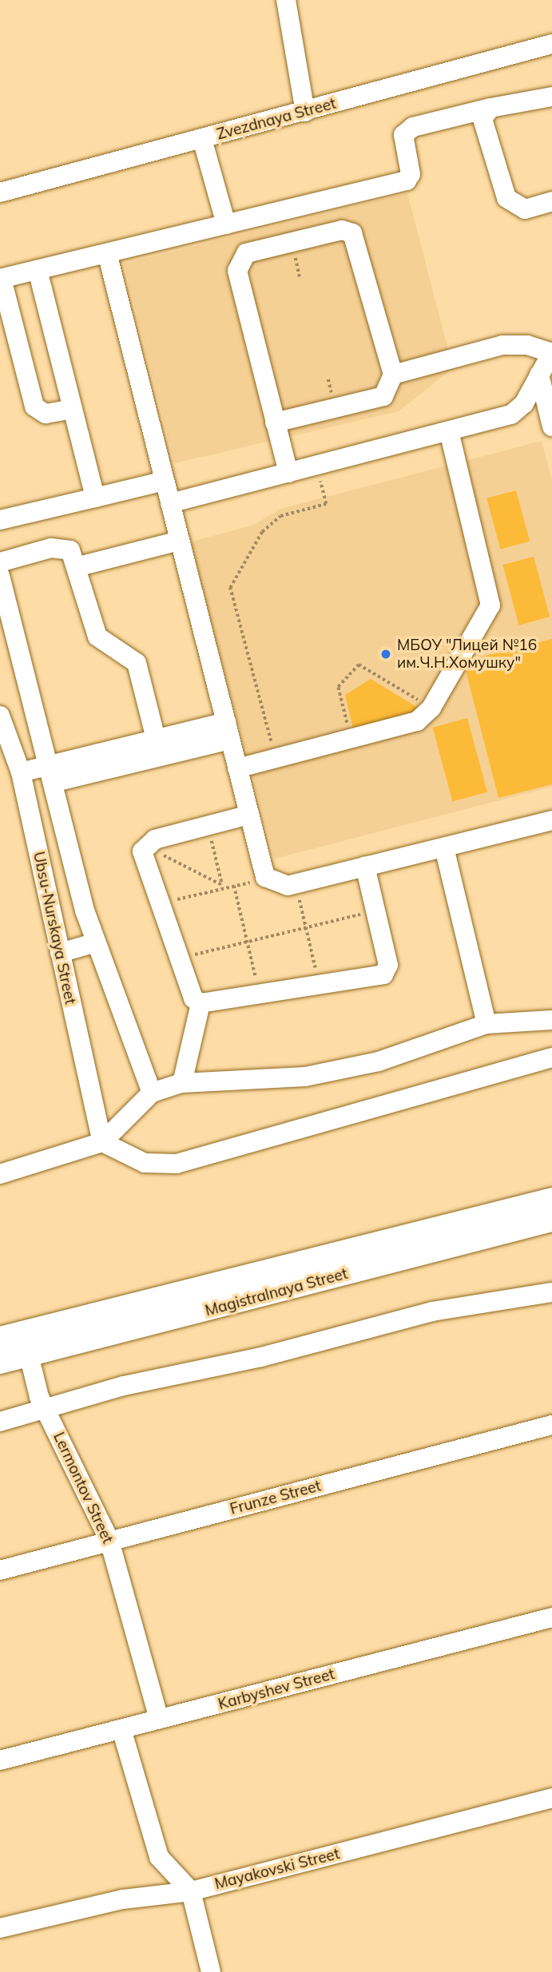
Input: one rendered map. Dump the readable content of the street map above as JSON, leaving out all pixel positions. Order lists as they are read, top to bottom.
{
  "streets": {
    "main road": ["Magistralnaya Street"],
    "street": [
      "Zvezdnaya Street",
      "Ubsu-Nurskaya Street",
      "Lermontov Street",
      "Frunze Street",
      "Karbyshev Street",
      "Mayakovski Street"
    ]
  },
  "crossings": [
    ["Magistralnaya Street", "Lermontov Street"],
    ["Lermontov Street", "Frunze Street"],
    ["Lermontov Street", "Karbyshev Street"]
  ],
  "places": ["МБОУ \"Лицей №16 им.Ч.Н.Хомушку\""]
}
